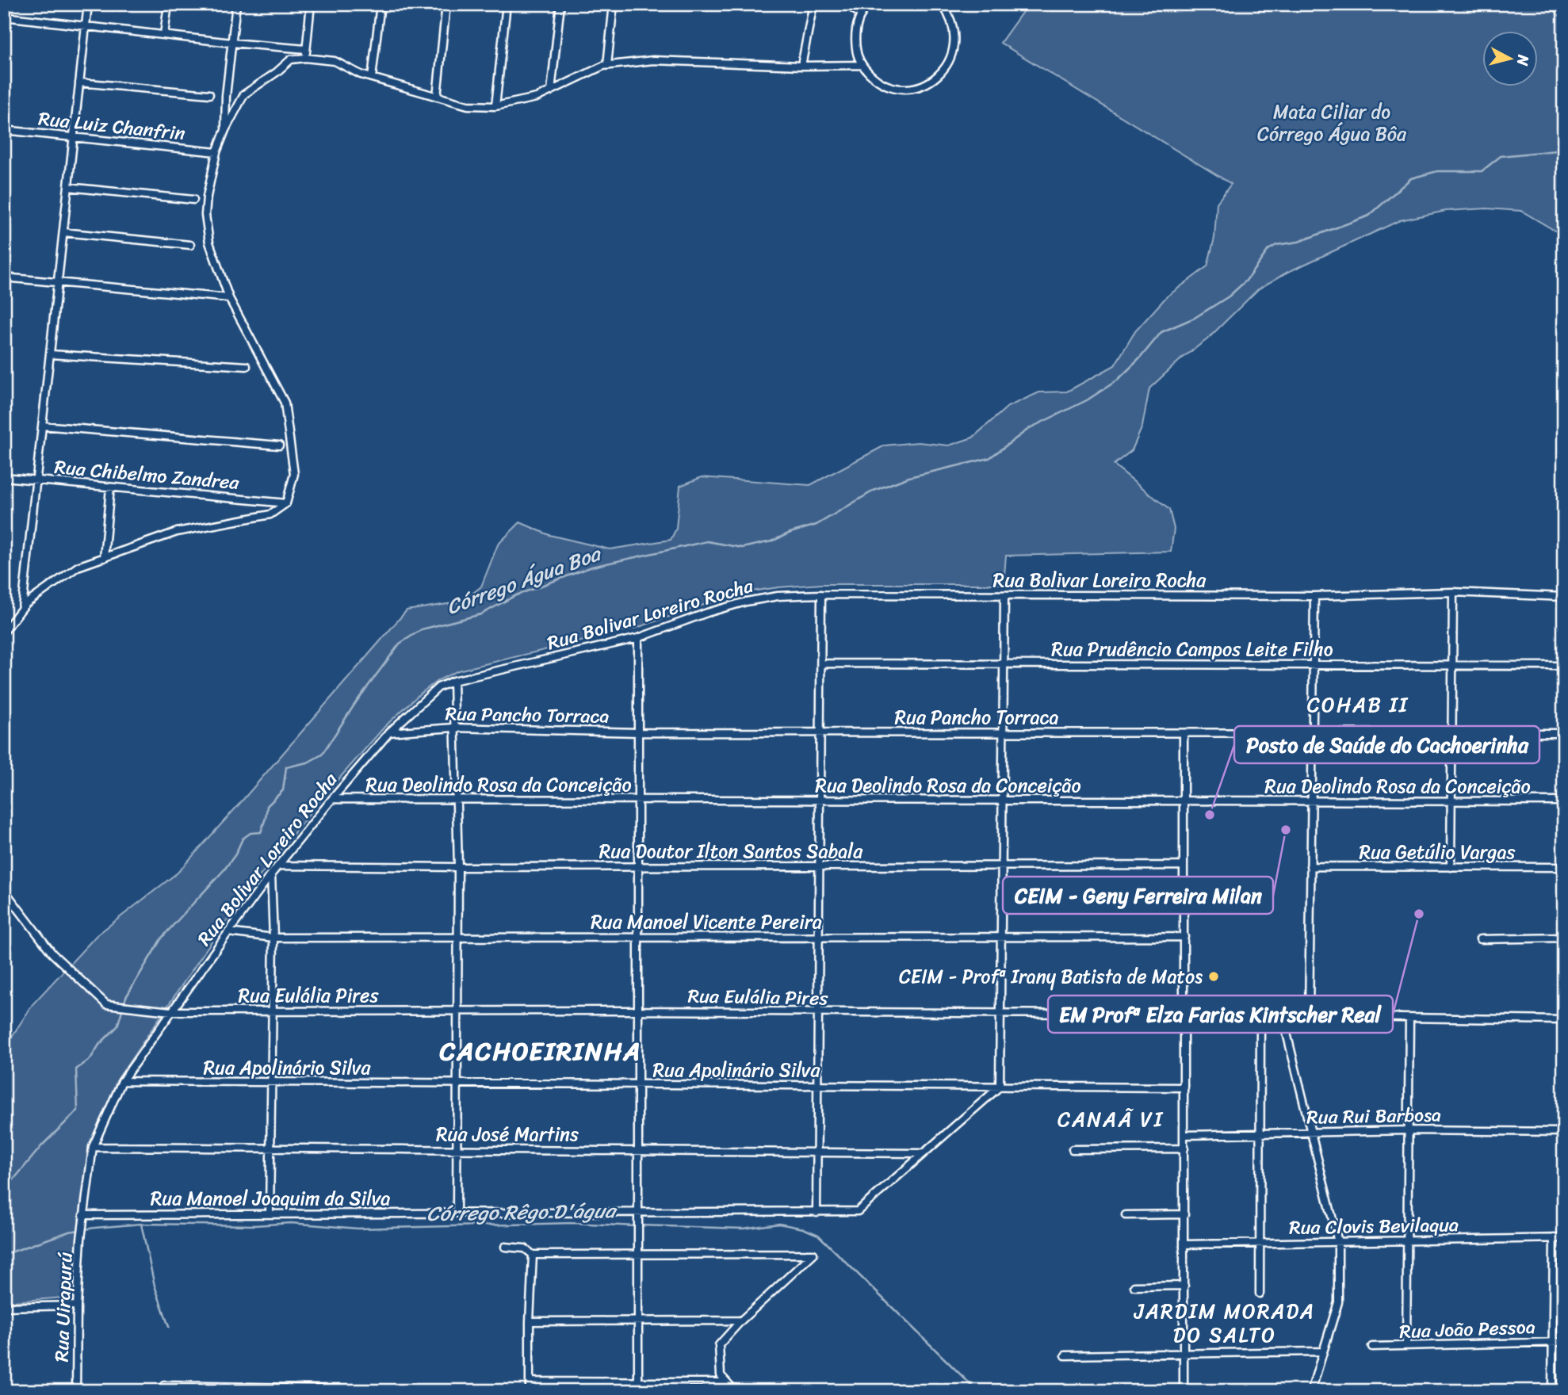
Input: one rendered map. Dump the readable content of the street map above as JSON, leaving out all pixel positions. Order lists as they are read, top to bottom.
{
  "streets": {
    "street": [
      "Rua Luiz Chanfrin",
      "Rua Chibelmo Zandrea",
      "Rua Bolivar Loreiro Rocha",
      "Rua Prudêncio Campos Leite Filho",
      "Rua Pancho Torraca",
      "Rua Deolindo Rosa da Conceição",
      "Rua Doutor Ilton Santos Sabala",
      "Rua Getúlio Vargas",
      "Rua Manoel Vicente Pereira",
      "Rua Eulália Pires",
      "Rua Apolinário Silva",
      "Rua Rui Barbosa",
      "Rua José Martins",
      "Rua Manoel Joaquim da Silva",
      "Rua Clovis Bevilaqua",
      "Rua Uirapurú",
      "Rua João Pessoa"
    ]
  },
  "crossings": [
    ["Rua Bolivar Loreiro Rocha", "Rua Pancho Torraca"],
    ["Rua Bolivar Loreiro Rocha", "Rua Deolindo Rosa da Conceição"],
    ["Rua Bolivar Loreiro Rocha", "Rua Doutor Ilton Santos Sabala"],
    ["Rua Bolivar Loreiro Rocha", "Rua Manoel Vicente Pereira"],
    ["Rua Bolivar Loreiro Rocha", "Rua Eulália Pires"],
    ["Rua Bolivar Loreiro Rocha", "Rua Apolinário Silva"],
    ["Rua Bolivar Loreiro Rocha", "Rua José Martins"],
    ["Rua Bolivar Loreiro Rocha", "Rua Manoel Joaquim da Silva"],
    ["Rua Bolivar Loreiro Rocha", "Rua Uirapurú"],
    ["Rua José Martins", "Rua Manoel Joaquim da Silva"]
  ],
  "districts": [
    "COHAB II",
    "CACHOEIRINHA",
    "CANAÃ VI",
    "JARDIM MORADA DO SALTO"
  ],
  "water": ["Córrego Água Boa", "Córrego Rêgo D'água"],
  "parks": ["Mata Ciliar do Córrego Água Bôa"],
  "places": [
    "Posto de Saúde do Cachoerinha",
    "CEIM - Geny Ferreira Milan",
    "EM Profª Elza Farias Kintscher Real",
    "CEIM - Profª Irany Batista de Matos"
  ],
  "north": "right"
}
